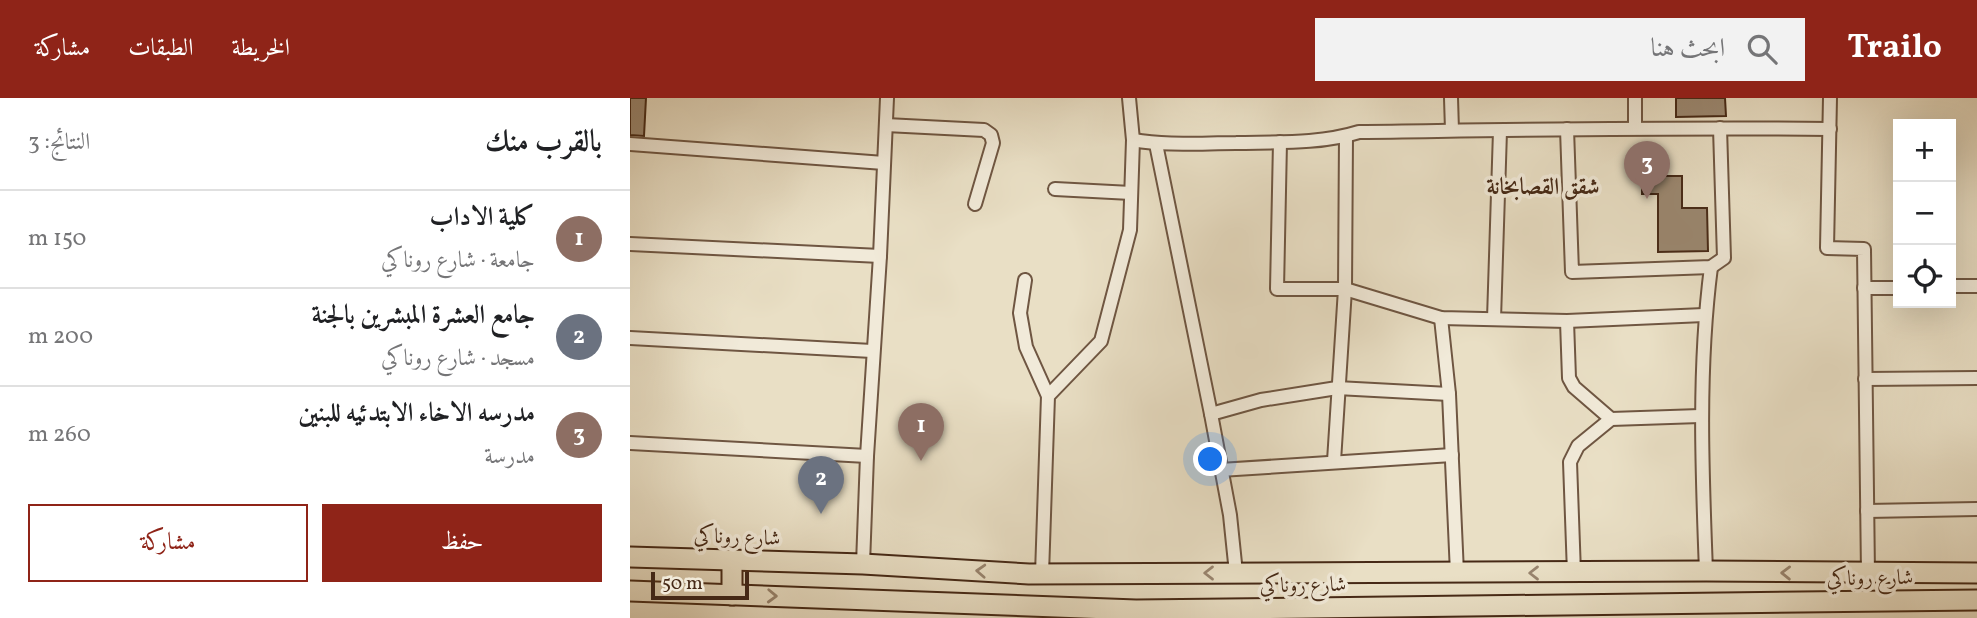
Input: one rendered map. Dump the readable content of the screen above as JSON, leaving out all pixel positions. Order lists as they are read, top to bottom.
{
  "streets": {
    "main road": ["شارع روناكي"]
  },
  "districts": ["شقق القصابخانة"],
  "scale_bar": "50 m",
  "page": {
    "header": "Trailo",
    "search": "ابحث هنا",
    "nav": ["الخريطة", "الطبقات", "مشاركة"],
    "heading": ["بالقرب منك", "النتائج: 3"],
    "map_buttons": ["+", "−"],
    "pins": ["3", "1", "2"],
    "list": [
      {
        "mark": "1",
        "name": "كلية الاداب",
        "note": "جامعة · شارع روناكي",
        "value": "150 m"
      },
      {
        "mark": "2",
        "name": "جامع العشرة المبشرين بالجنة",
        "note": "مسجد · شارع روناكي",
        "value": "200 m"
      },
      {
        "mark": "3",
        "name": "مدرسه الاخاء الابتدئيه للبنين",
        "note": "مدرسة",
        "value": "260 m"
      }
    ],
    "buttons": ["حفظ", "مشاركة"],
    "scale": "50 m"
  }
}
